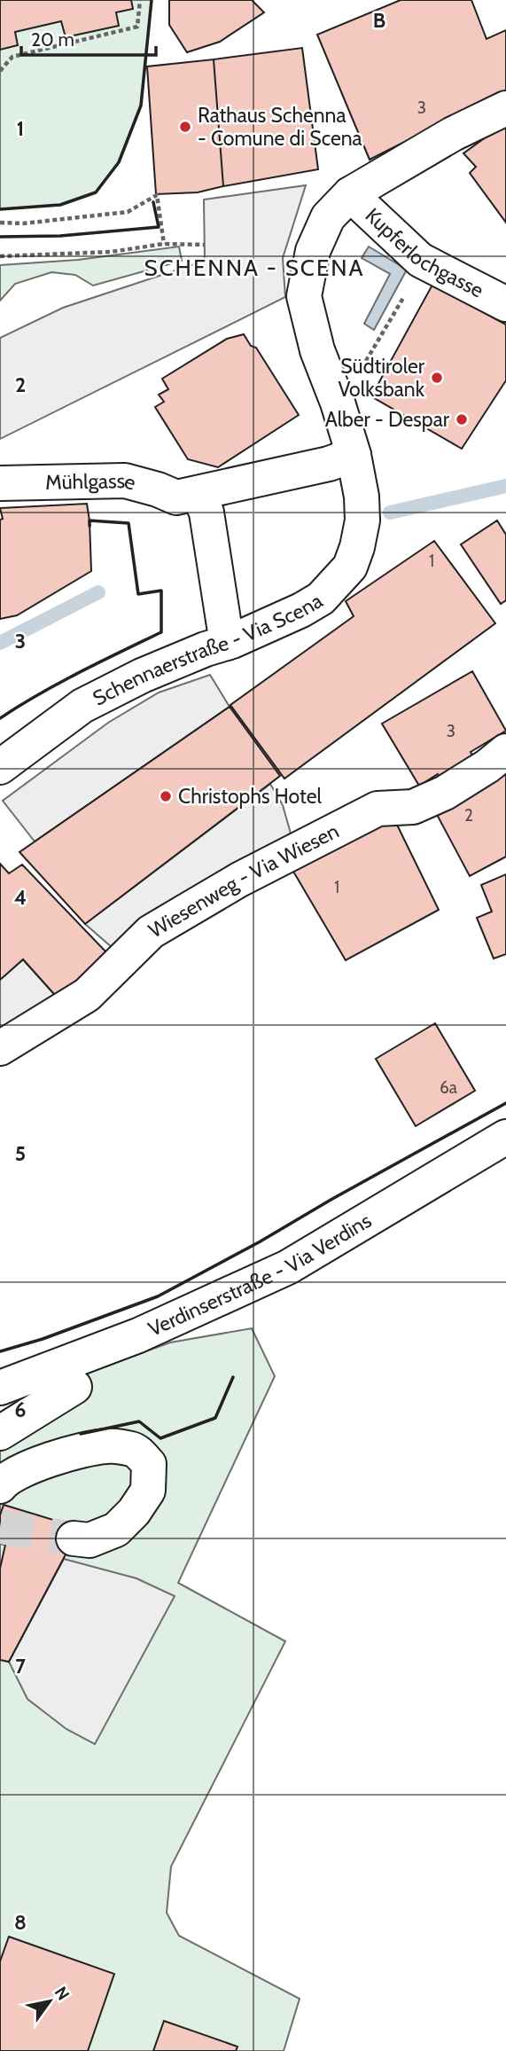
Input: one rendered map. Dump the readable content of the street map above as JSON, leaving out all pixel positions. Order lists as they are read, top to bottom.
{
  "streets": {
    "street": [
      "Kupferlochgasse",
      "Mühlgasse",
      "Schennaerstraße - Via Scena",
      "Wiesenweg - Via Wiesen",
      "Verdinserstraße - Via Verdins"
    ]
  },
  "crossings": [
    ["Kupferlochgasse", "Schennaerstraße - Via Scena"]
  ],
  "districts": ["SCHENNA - SCENA"],
  "places": [
    "Rathaus Schenna - Comune di Scena",
    "Südtiroler Volksbank",
    "Alber - Despar",
    "Christophs Hotel"
  ],
  "house_numbers": [
    "3",
    "1",
    "3",
    "2",
    "1",
    "6a"
  ],
  "scale_bar": "20 m",
  "north": "top right",
  "grid": {
    "columns": ["B"],
    "rows": [
      "1",
      "2",
      "3",
      "4",
      "5",
      "6",
      "7",
      "8"
    ]
  }
}
